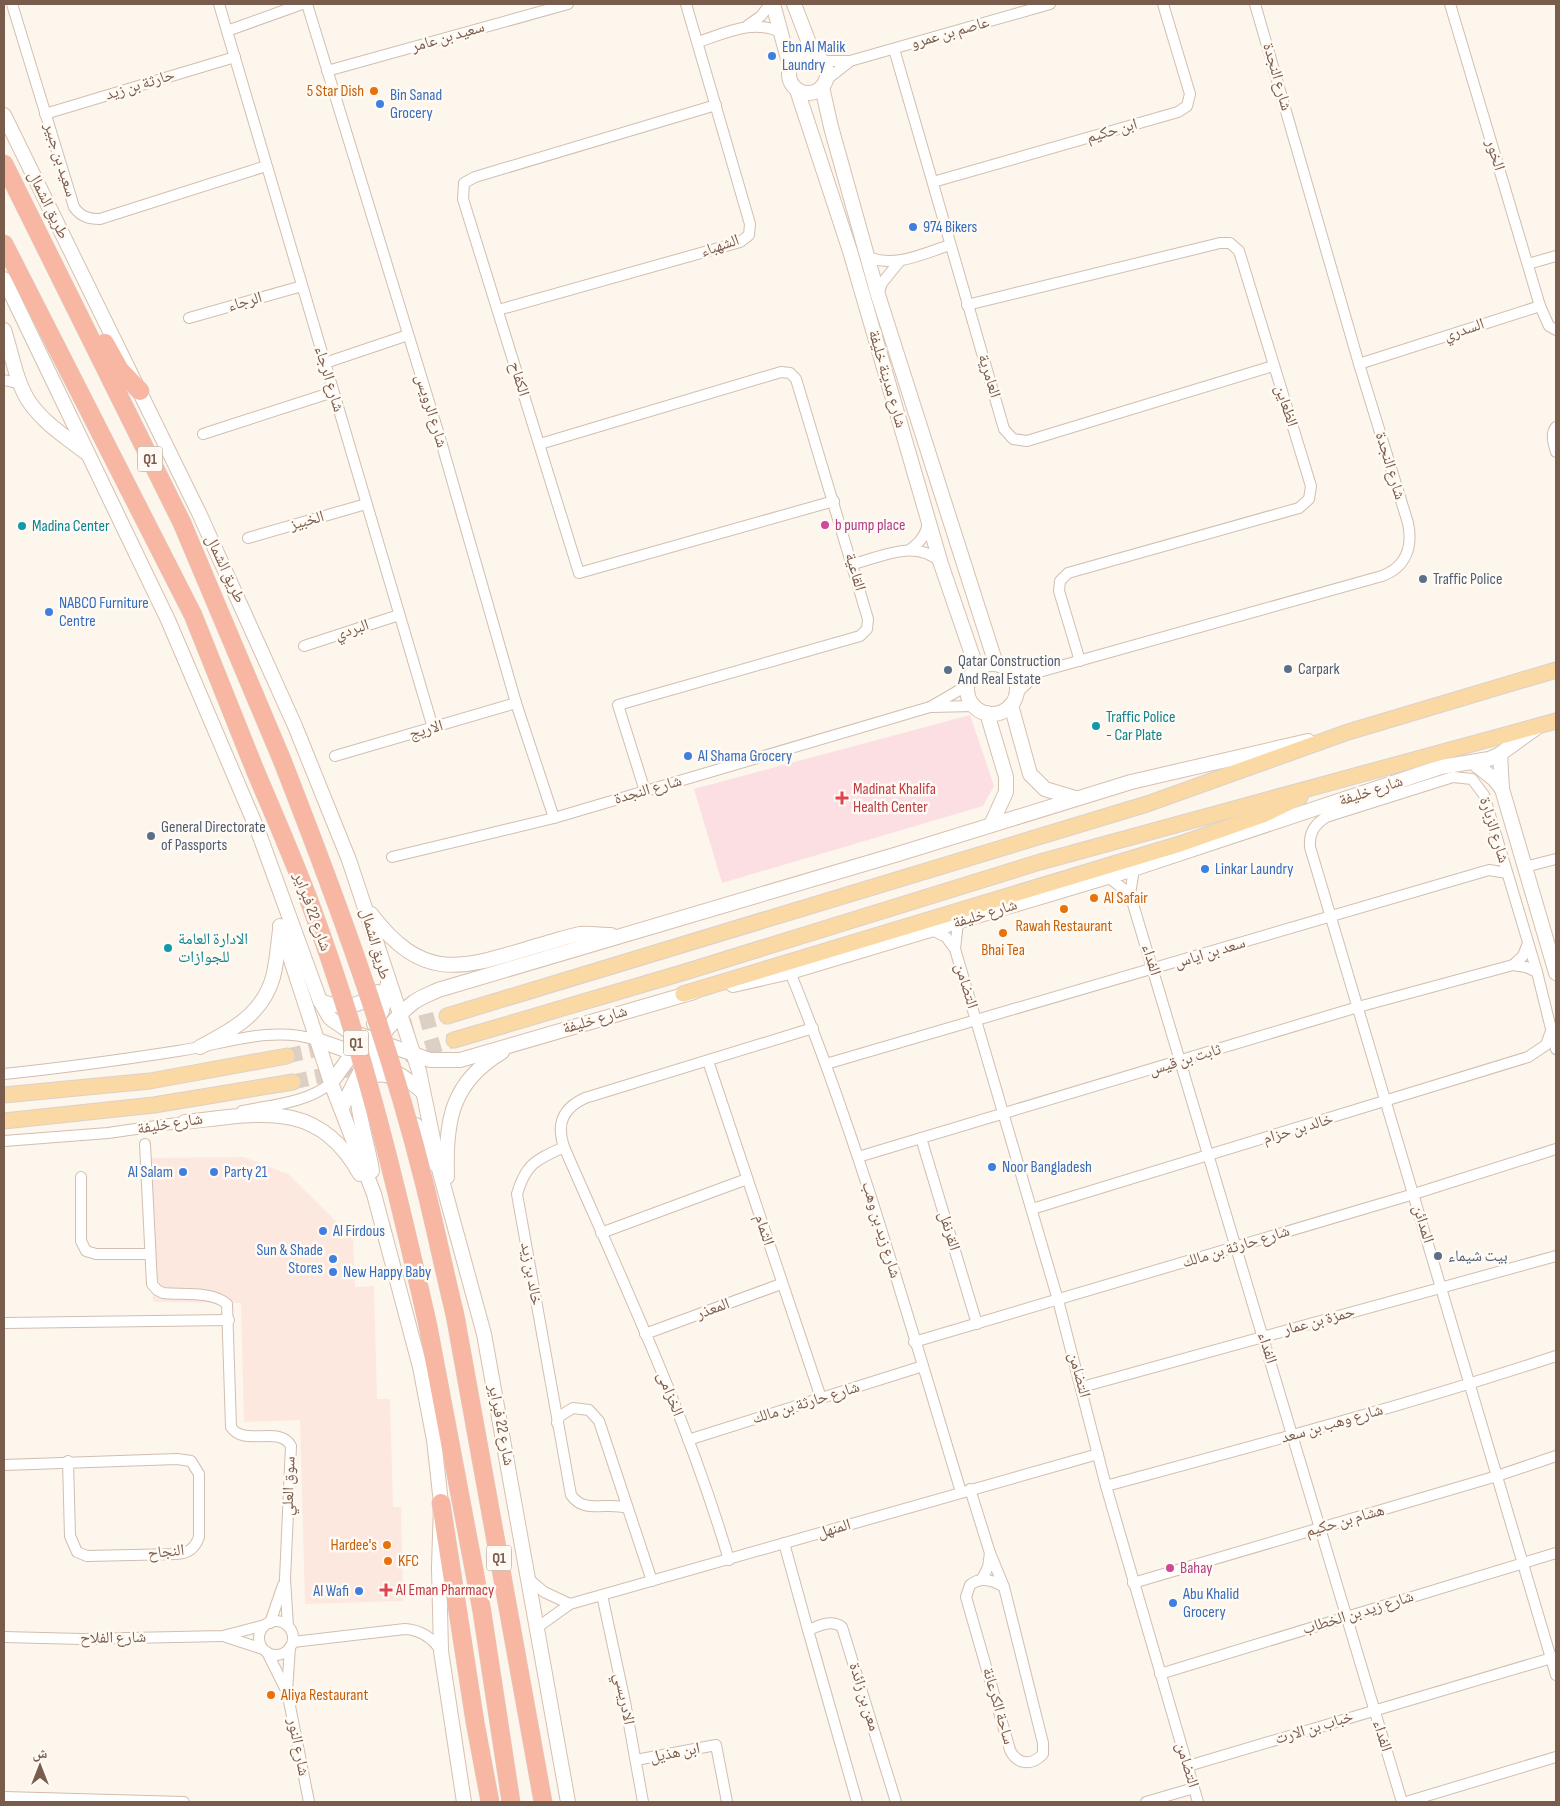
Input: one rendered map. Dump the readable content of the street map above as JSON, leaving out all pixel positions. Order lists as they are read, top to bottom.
{
  "streets": {
    "highway": ["طريق الشمال", "Q1", "شارع 22 فبراير"],
    "main road": ["شارع مدينة خليفة", "شارع خليفة", "شارع الزبارة"],
    "street": [
      "عاصم بن عمرو",
      "سعيد بن عامر",
      "شارع النجدة",
      "حارثة بن زيد",
      "ابن حكيم",
      "الخور",
      "سعيد بن جبير",
      "الشهباء",
      "الرجاء",
      "السدري",
      "العامرية",
      "شارع الرجاء",
      "الكفاح",
      "الظعاين",
      "شارع الرويس",
      "الخبيز",
      "القاعية",
      "البردي",
      "الاريج",
      "سعد بن اياس",
      "الفداء",
      "التضامن",
      "ثابت بن قيس",
      "خالد بن حزام",
      "المدائن",
      "الثمام",
      "شارع زيد بن وهب",
      "القرنفل",
      "شارع حارثة بن مالك",
      "خالد بن زيد",
      "المعذر",
      "حمزة بن عمار",
      "الخزامى",
      "شارع وهب بن سعد",
      "سوق العلي",
      "هشام بن حكيم",
      "المنهل",
      "النجاح",
      "شارع زيد بن الخطاب",
      "شارع الفلاح",
      "معن بن زائدة",
      "الادريسي",
      "ساحة الكرعانة",
      "خباب بن الارت",
      "شارع النور",
      "ابن هذيل"
    ]
  },
  "crossings": [
    ["عاصم بن عمرو", "العامرية"],
    ["عاصم بن عمرو", "شارع مدينة خليفة"],
    ["سعيد بن عامر", "شارع الرويس"],
    ["شارع النجدة", "السدري"],
    ["شارع النجدة", "شارع مدينة خليفة"],
    ["شارع النجدة", "الظعاين"],
    ["شارع النجدة", "شارع الرويس"],
    ["شارع النجدة", "القاعية"],
    ["حارثة بن زيد", "سعيد بن جبير"],
    ["حارثة بن زيد", "شارع الرجاء"],
    ["ابن حكيم", "العامرية"],
    ["الخور", "السدري"],
    ["سعيد بن جبير", "شارع الرجاء"],
    ["طريق الشمال", "شارع خليفة"],
    ["طريق الشمال", "شارع 22 فبراير"],
    ["الشهباء", "الكفاح"],
    ["الرجاء", "شارع الرجاء"],
    ["العامرية", "الظعاين"],
    ["شارع الرجاء", "الخبيز"],
    ["شارع الرجاء", "البردي"],
    ["شارع الرجاء", "الاريج"],
    ["الكفاح", "القاعية"],
    ["شارع الرويس", "الاريج"],
    ["شارع خليفة", "شارع الزبارة"],
    ["شارع خليفة", "شارع 22 فبراير"],
    ["شارع خليفة", "الفداء"],
    ["شارع خليفة", "التضامن"],
    ["شارع خليفة", "شارع زيد بن وهب"],
    ["شارع الزبارة", "سعد بن اياس"],
    ["شارع الزبارة", "خالد بن حزام"],
    ["شارع الزبارة", "المدائن"],
    ["شارع 22 فبراير", "المنهل"],
    ["سعد بن اياس", "الفداء"],
    ["سعد بن اياس", "التضامن"],
    ["سعد بن اياس", "المدائن"],
    ["سعد بن اياس", "شارع زيد بن وهب"],
    ["الفداء", "ثابت بن قيس"],
    ["الفداء", "خالد بن حزام"],
    ["الفداء", "شارع حارثة بن مالك"],
    ["الفداء", "حمزة بن عمار"],
    ["الفداء", "شارع وهب بن سعد"],
    ["الفداء", "هشام بن حكيم"],
    ["الفداء", "شارع زيد بن الخطاب"],
    ["الفداء", "خباب بن الارت"],
    ["التضامن", "ثابت بن قيس"],
    ["التضامن", "خالد بن حزام"],
    ["التضامن", "شارع حارثة بن مالك"],
    ["التضامن", "حمزة بن عمار"],
    ["التضامن", "شارع وهب بن سعد"],
    ["التضامن", "هشام بن حكيم"],
    ["التضامن", "المنهل"],
    ["التضامن", "شارع زيد بن الخطاب"],
    ["التضامن", "خباب بن الارت"],
    ["ثابت بن قيس", "المدائن"],
    ["ثابت بن قيس", "شارع زيد بن وهب"],
    ["ثابت بن قيس", "القرنفل"],
    ["خالد بن حزام", "المدائن"],
    ["المدائن", "شارع حارثة بن مالك"],
    ["المدائن", "حمزة بن عمار"],
    ["المدائن", "شارع وهب بن سعد"],
    ["المدائن", "هشام بن حكيم"],
    ["المدائن", "شارع زيد بن الخطاب"],
    ["المدائن", "خباب بن الارت"],
    ["الثمام", "شارع حارثة بن مالك"],
    ["الثمام", "المعذر"],
    ["الثمام", "الخزامى"],
    ["شارع زيد بن وهب", "شارع حارثة بن مالك"],
    ["شارع زيد بن وهب", "المنهل"],
    ["شارع زيد بن وهب", "ساحة الكرعانة"],
    ["القرنفل", "شارع حارثة بن مالك"],
    ["شارع حارثة بن مالك", "الخزامى"],
    ["خالد بن زيد", "الخزامى"],
    ["المعذر", "الخزامى"],
    ["الخزامى", "المنهل"],
    ["سوق العلي", "شارع الفلاح"],
    ["سوق العلي", "شارع النور"],
    ["المنهل", "الادريسي"],
    ["المنهل", "ساحة الكرعانة"],
    ["شارع الفلاح", "شارع النور"],
    ["الادريسي", "ابن هذيل"]
  ],
  "places": {
    "other": [
      "Ebn Al Malik Laundry",
      "5 Star Dish",
      "Bin Sanad Grocery",
      "974 Bikers",
      "b pump place",
      "Madina Center",
      "Traffic Police",
      "NABCO Furniture Centre",
      "Carpark",
      "Qatar Construction And Real Estate",
      "Traffic Police - Car Plate",
      "Al Shama Grocery",
      "General Directorate of Passports",
      "Linkar Laundry",
      "Al Safair",
      "Rawah Restaurant",
      "Bhai Tea",
      "الادارة العامة للجوازات",
      "Noor Bangladesh",
      "Al Salam",
      "Party 21",
      "Al Firdous",
      "بيت شيماء",
      "Sun & Shade Stores",
      "New Happy Baby",
      "Hardee's",
      "KFC",
      "Bahay",
      "Al Wafi",
      "Abu Khalid Grocery",
      "Aliya Restaurant"
    ],
    "health": ["Madinat Khalifa Health Center", "Al Eman Pharmacy"]
  },
  "north": "top"
}
